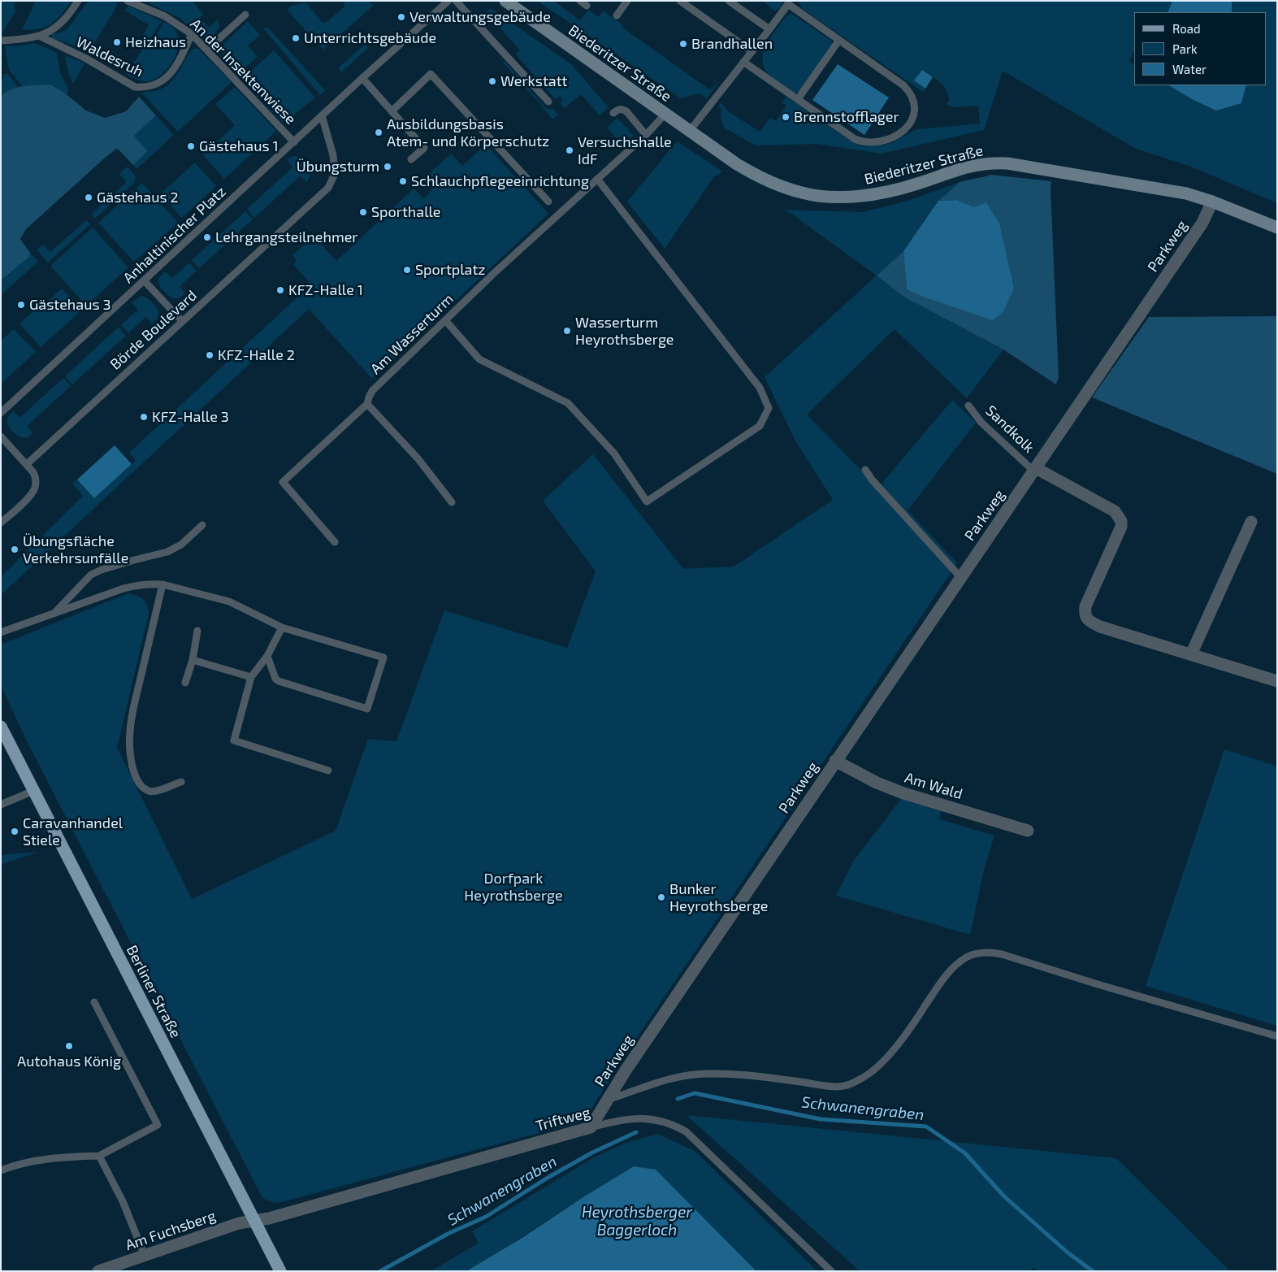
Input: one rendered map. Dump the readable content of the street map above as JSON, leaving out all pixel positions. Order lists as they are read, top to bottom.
{
  "streets": {
    "main road": ["Berliner Straße"],
    "street": [
      "Biederitzer Straße",
      "Parkweg",
      "Am Wald",
      "Triftweg",
      "Am Fuchsberg"
    ],
    "lane": [
      "Waldesruh",
      "An der Insektenwiese",
      "Anhaltinischer Platz",
      "Börde Boulevard",
      "Am Wasserturm",
      "Sandkolk"
    ]
  },
  "crossings": [
    ["Waldesruh", "An der Insektenwiese"],
    ["Biederitzer Straße", "Parkweg"],
    ["Biederitzer Straße", "Am Wasserturm"],
    ["An der Insektenwiese", "Anhaltinischer Platz"],
    ["Anhaltinischer Platz", "Börde Boulevard"],
    ["Parkweg", "Sandkolk"],
    ["Parkweg", "Am Wald"],
    ["Parkweg", "Triftweg"],
    ["Berliner Straße", "Triftweg"],
    ["Berliner Straße", "Am Fuchsberg"],
    ["Triftweg", "Am Fuchsberg"]
  ],
  "water": ["Schwanengraben", "Heyrothsberger Baggerloch"],
  "parks": ["Dorfpark Heyrothsberge"],
  "places": [
    "Verwaltungsgebäude",
    "Unterrichtsgebäude",
    "Heizhaus",
    "Brandhallen",
    "Werkstatt",
    "Brennstofflager",
    "Ausbildungsbasis Atem- und Körperschutz",
    "Gästehaus 1",
    "Versuchshalle IdF",
    "Übungsturm",
    "Schlauchpflegeeinrichtung",
    "Gästehaus 2",
    "Sporthalle",
    "Lehrgangsteilnehmer",
    "Sportplatz",
    "KFZ-Halle 1",
    "Gästehaus 3",
    "Wasserturm Heyrothsberge",
    "KFZ-Halle 2",
    "KFZ-Halle 3",
    "Übungsfläche Verkehrsunfälle",
    "Caravanhandel Stiele",
    "Bunker Heyrothsberge",
    "Autohaus König"
  ],
  "legend": ["Road", "Park", "Water"]
}
